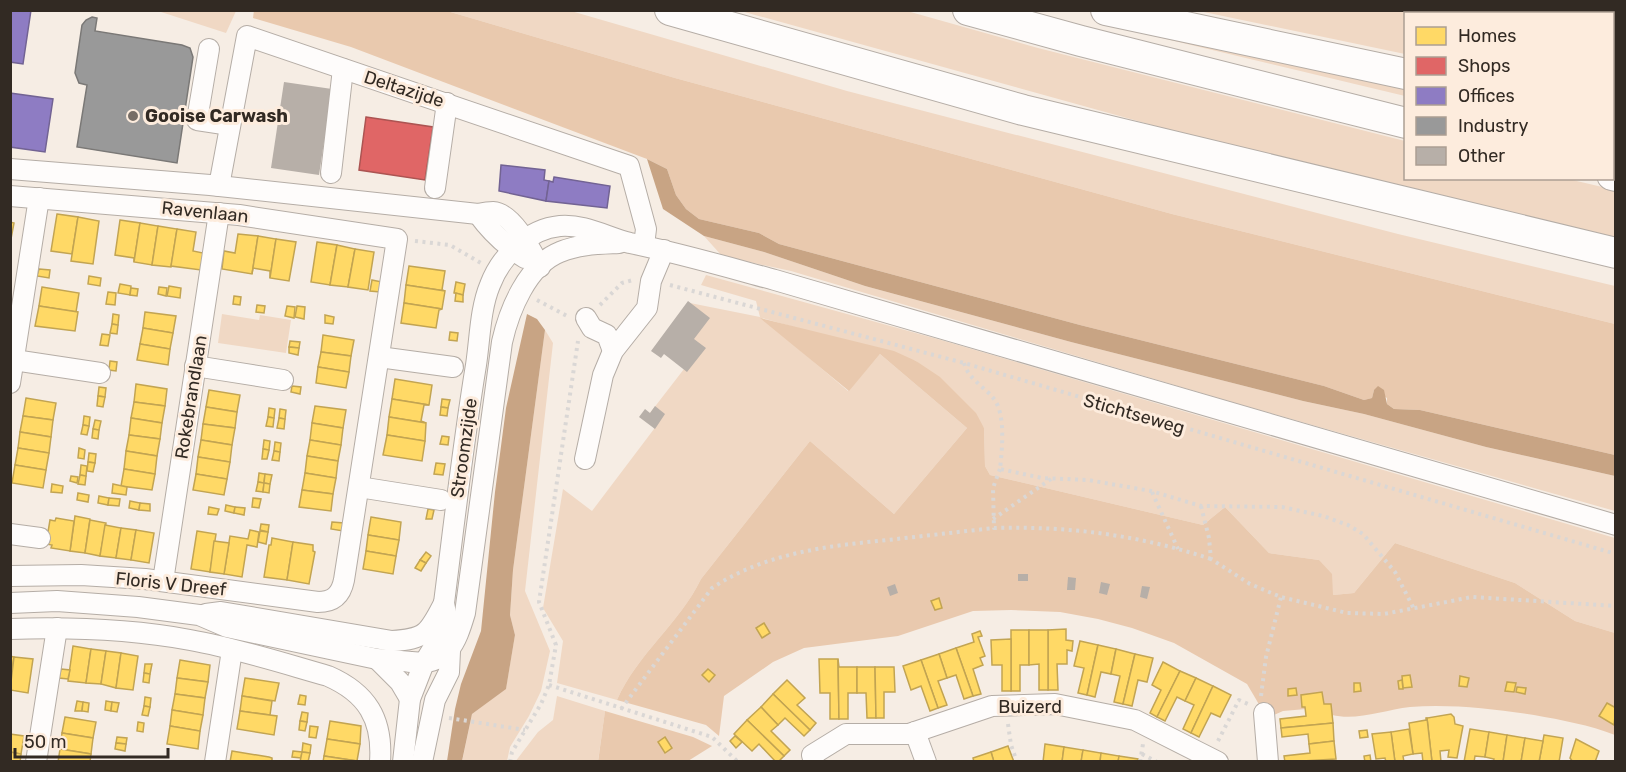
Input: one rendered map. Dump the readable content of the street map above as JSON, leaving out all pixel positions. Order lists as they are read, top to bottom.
{
  "streets": {
    "street": [
      "Deltazijde",
      "Ravenlaan",
      "Rokebrandlaan",
      "Stichtseweg",
      "Stroomzijde",
      "Floris V Dreef",
      "Buizerd"
    ]
  },
  "crossings": [
    ["Deltazijde", "Stichtseweg"],
    ["Ravenlaan", "Rokebrandlaan"],
    ["Rokebrandlaan", "Floris V Dreef"],
    ["Stichtseweg", "Stroomzijde"],
    ["Stroomzijde", "Floris V Dreef"]
  ],
  "places": ["Gooise Carwash"],
  "legend": [
    "Homes",
    "Shops",
    "Offices",
    "Industry",
    "Other"
  ],
  "scale_bar": "50 m"
}
